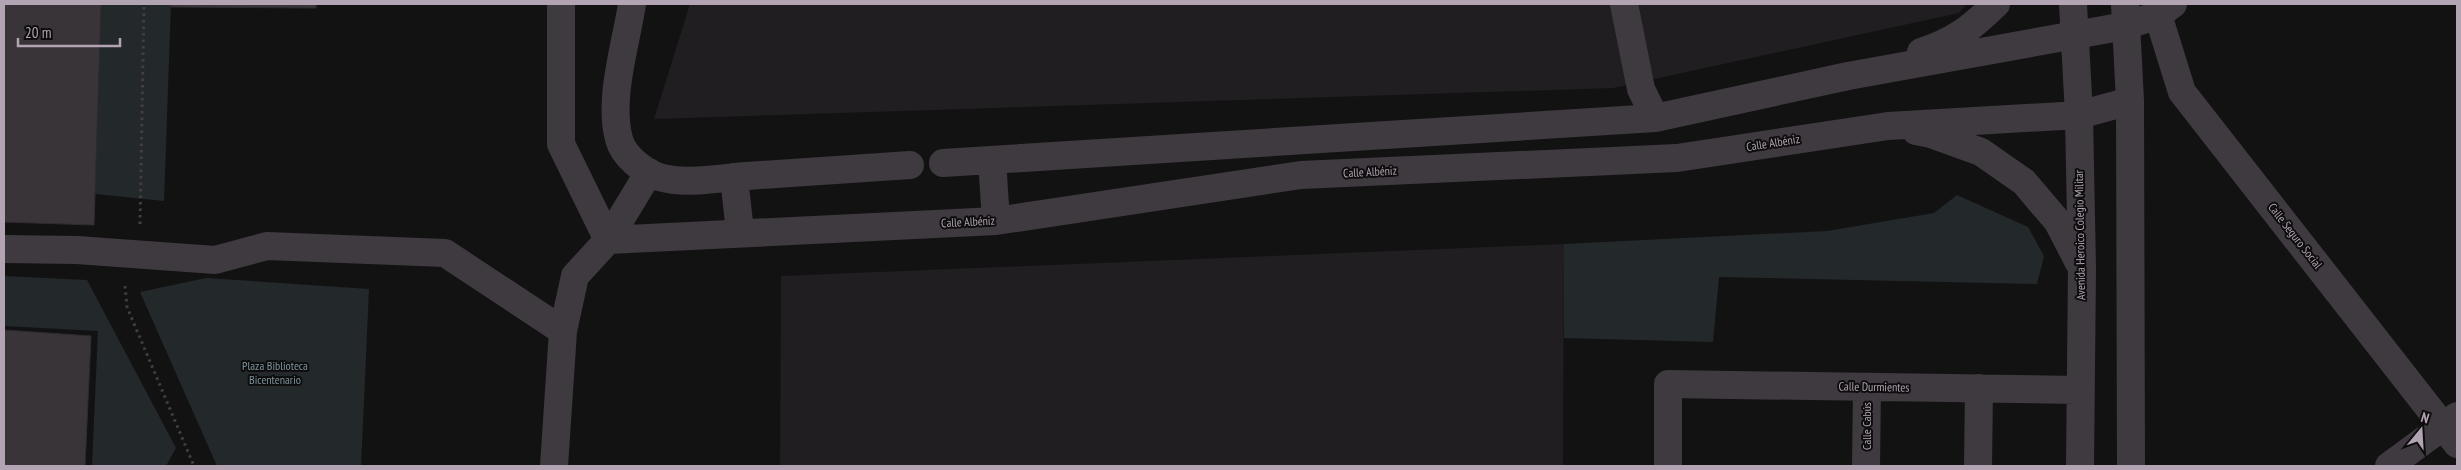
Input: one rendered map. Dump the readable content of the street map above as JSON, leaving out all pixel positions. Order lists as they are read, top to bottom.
{
  "streets": {
    "street": [
      "Calle Albéniz",
      "Avenida Heroico Colegio Militar",
      "Calle Seguro Social",
      "Calle Durmientes",
      "Calle Cabús"
    ]
  },
  "crossings": [
    ["Calle Albéniz", "Avenida Heroico Colegio Militar"],
    ["Avenida Heroico Colegio Militar", "Calle Durmientes"],
    ["Calle Durmientes", "Calle Cabús"]
  ],
  "parks": ["Plaza Biblioteca Bicentenario"],
  "scale_bar": "20 m",
  "north": "top"
}
